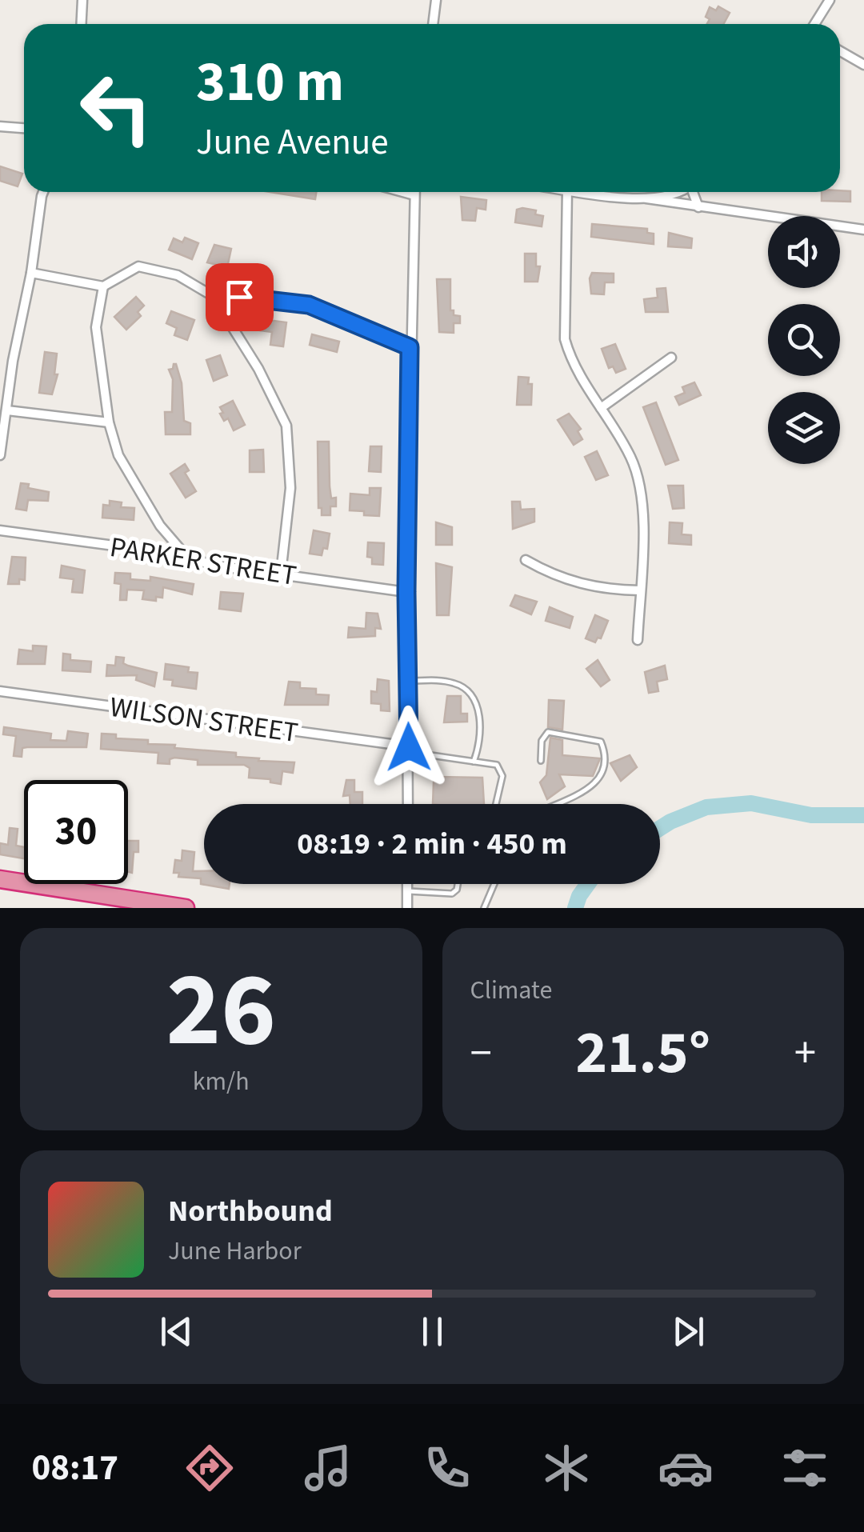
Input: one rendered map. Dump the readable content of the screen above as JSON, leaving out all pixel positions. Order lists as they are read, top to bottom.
{
  "streets": {
    "street": ["PARKER STREET", "WILSON STREET"]
  },
  "page": {
    "turn": ["310 m", "June Avenue"],
    "limit": "30",
    "trip": "08:19 · 2 min · 450 m",
    "tile": [
      ["26", "km/h"],
      "Climate"
    ],
    "heat": ["−", "21.5°", "+"],
    "song": ["Northbound", "June Harbor"],
    "tabs": "08:17"
  }
}
